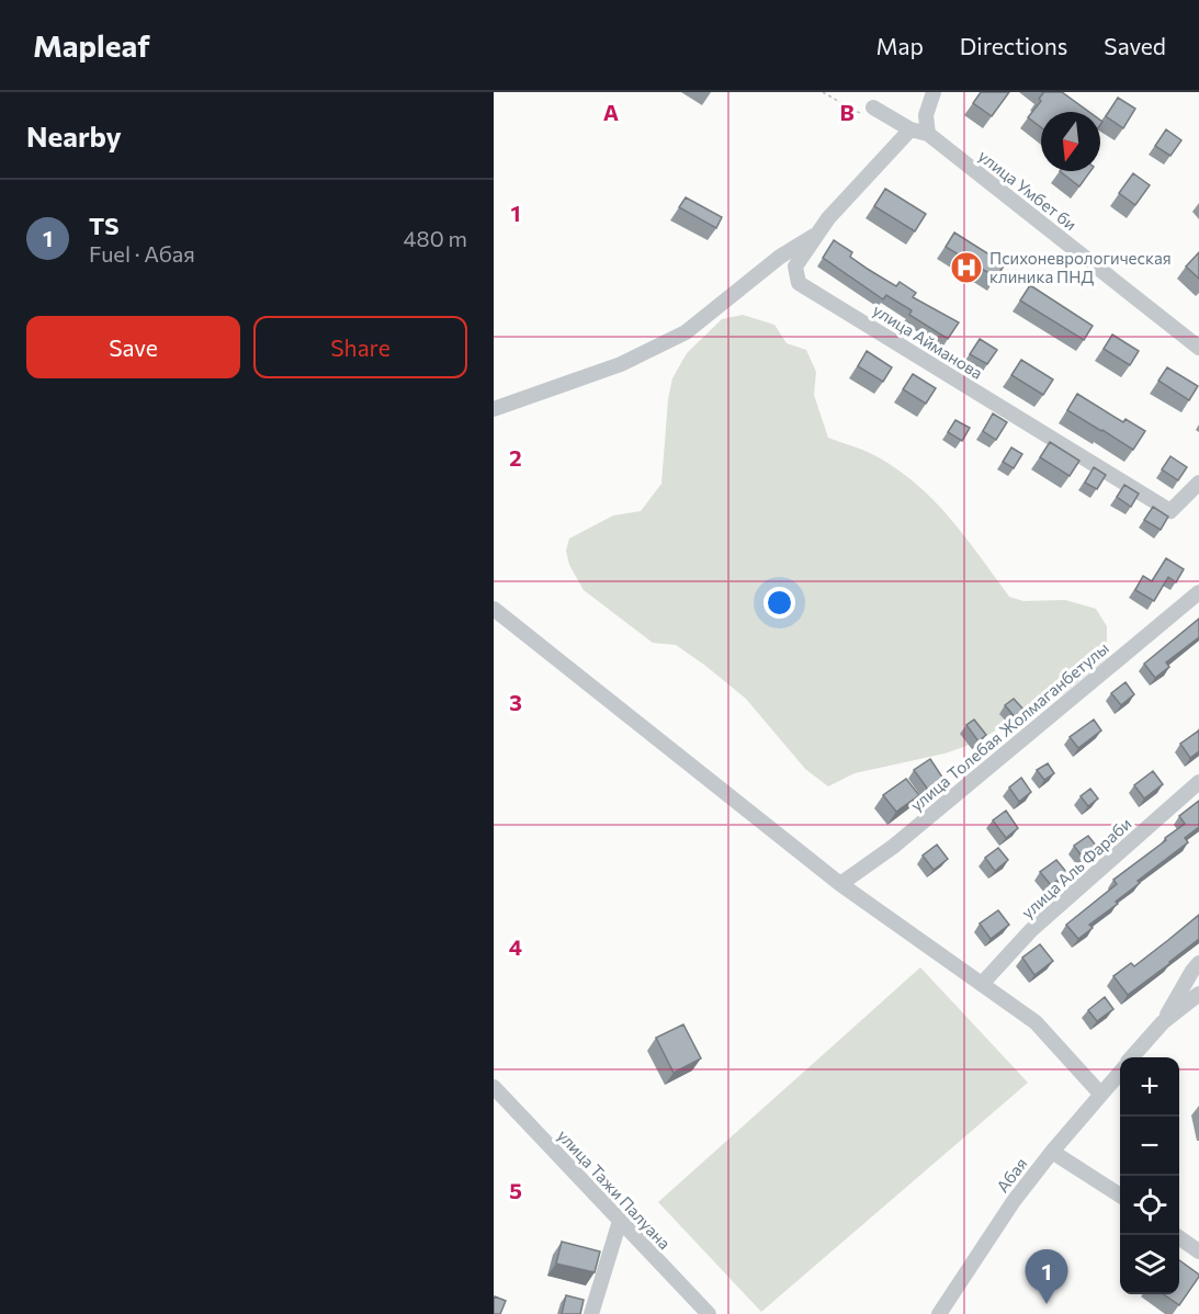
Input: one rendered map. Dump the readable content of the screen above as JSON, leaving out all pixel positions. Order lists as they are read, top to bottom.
{
  "streets": {
    "street": [
      "улица Умбет би",
      "улица Айманова",
      "улица Толебая Жолмаганбетулы",
      "улица Аль Фараби",
      "Абая",
      "улица Тажи Палуана"
    ]
  },
  "places": {
    "hospital": ["Психоневрологическая клиника ПНД"]
  },
  "north": "bottom",
  "page": {
    "header": "Mapleaf",
    "nav": ["Map", "Directions", "Saved"],
    "heading": "Nearby",
    "list": [
      {
        "mark": "1",
        "name": "TS",
        "note": "Fuel · Абая",
        "value": "480 m"
      }
    ],
    "buttons": ["Save", "Share"],
    "map_buttons": ["+", "−"],
    "pins": "1"
  },
  "grid": {
    "columns": ["A", "B"],
    "rows": [
      "1",
      "2",
      "3",
      "4",
      "5"
    ]
  }
}
